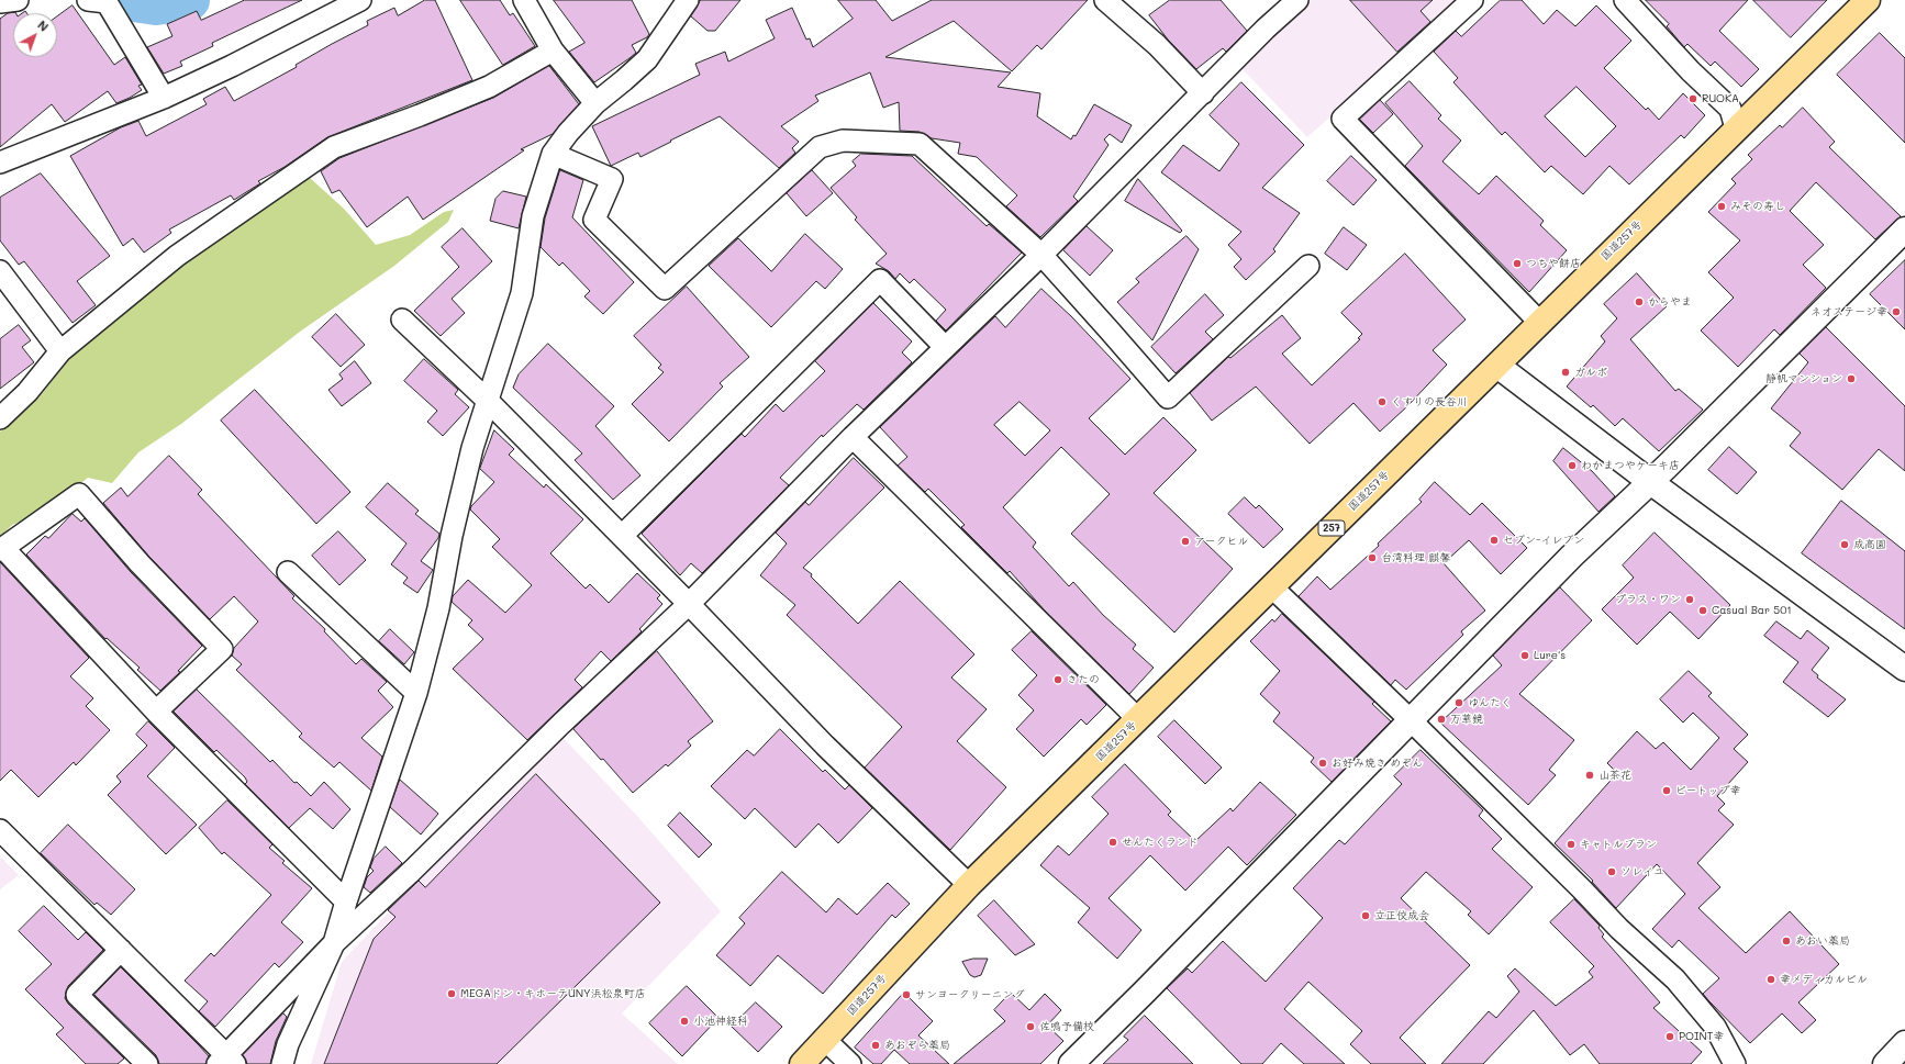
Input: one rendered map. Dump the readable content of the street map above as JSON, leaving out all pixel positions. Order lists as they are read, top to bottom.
{
  "streets": {
    "highway": ["国道257号", "257"]
  },
  "places": [
    "RUOKA",
    "みその寿し",
    "つちや餅店",
    "からやま",
    "ネオステージ幸",
    "ガルボ",
    "静帆マンション",
    "くすりの長谷川",
    "わかまつやケーキ店",
    "セブン-イレブン",
    "アークヒル",
    "成高園",
    "台湾料理 麒馨",
    "プラス・ワン",
    "Casual Bar 501",
    "Lure's",
    "きたの",
    "ゆんたく",
    "万華鏡",
    "お好み焼き めぞん",
    "山茶花",
    "ビートップ幸",
    "せんたくランド",
    "キャトルブラン",
    "ソレイユ",
    "立正佼成会",
    "あおい薬局",
    "幸メディカルビル",
    "MEGAドン・キホーテUNY浜松泉町店",
    "サンヨークリーニング",
    "小池神経科",
    "佐鳴予備校",
    "POINT幸",
    "あおぞら薬局"
  ],
  "north": "top right"
}
